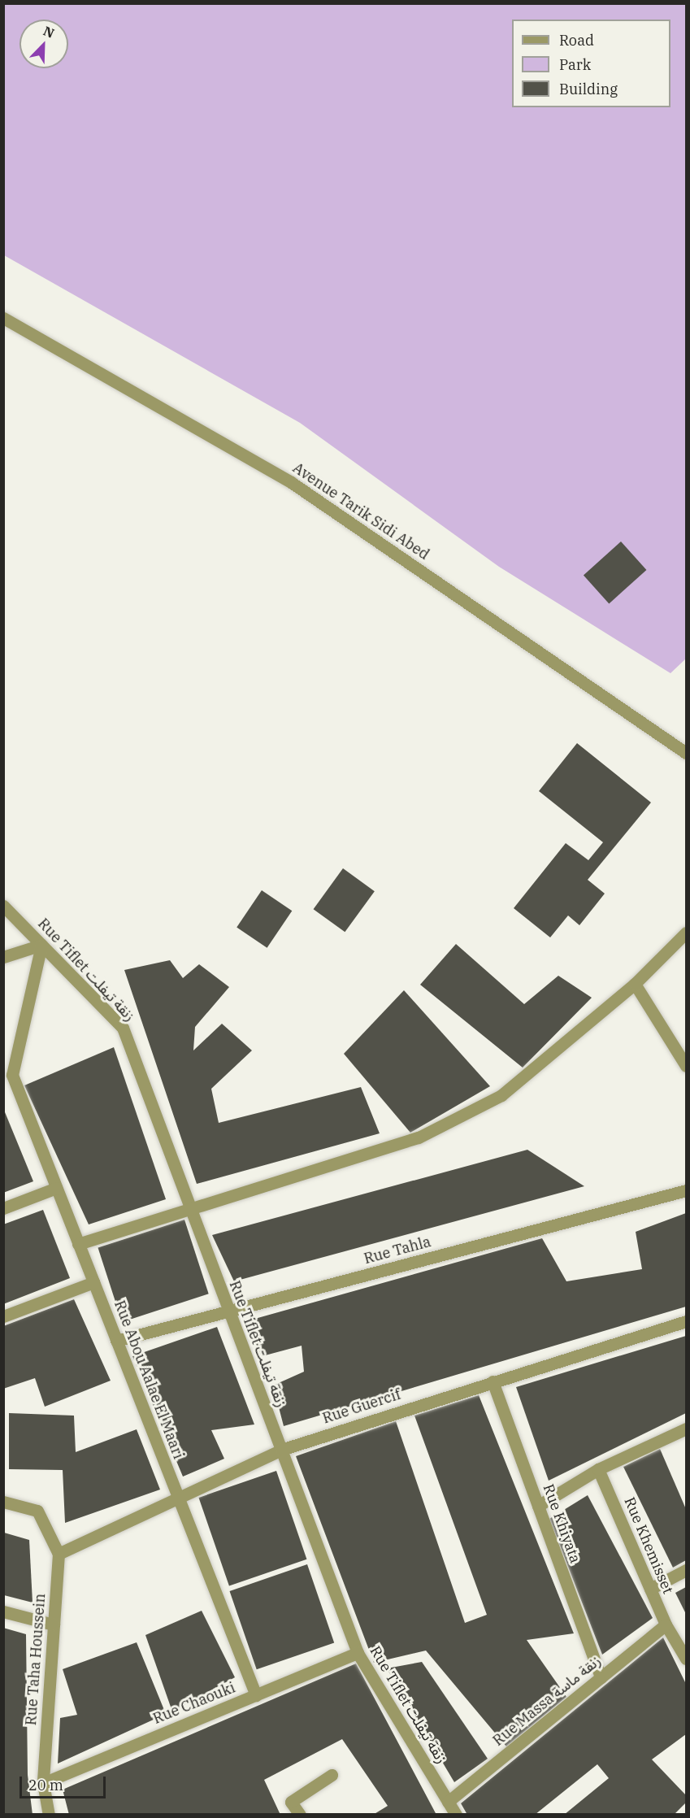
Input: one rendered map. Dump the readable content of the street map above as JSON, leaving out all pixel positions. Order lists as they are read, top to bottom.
{
  "streets": {
    "street": [
      "Avenue Tarik Sidi Abed",
      "Rue Tiflet زنقة تيفلت",
      "Rue Tahla",
      "Rue Abou Aalae El Maari",
      "Rue Guercif",
      "Rue Khiyata",
      "Rue Khemisset",
      "Rue Taha Houssein",
      "Rue Massa زنقة ماسة",
      "Rue Chaouki"
    ]
  },
  "crossings": [
    ["Rue Tiflet زنقة تيفلت", "Rue Tahla"],
    ["Rue Tiflet زنقة تيفلت", "Rue Guercif"],
    ["Rue Tiflet زنقة تيفلت", "Rue Massa زنقة ماسة"],
    ["Rue Tiflet زنقة تيفلت", "Rue Chaouki"],
    ["Rue Tahla", "Rue Abou Aalae El Maari"],
    ["Rue Abou Aalae El Maari", "Rue Guercif"],
    ["Rue Abou Aalae El Maari", "Rue Chaouki"],
    ["Rue Guercif", "Rue Khiyata"],
    ["Rue Guercif", "Rue Taha Houssein"],
    ["Rue Khiyata", "Rue Massa زنقة ماسة"],
    ["Rue Khemisset", "Rue Massa زنقة ماسة"],
    ["Rue Taha Houssein", "Rue Chaouki"]
  ],
  "legend": ["Road", "Park", "Building"],
  "scale_bar": "20 m",
  "north": "top right"
}
